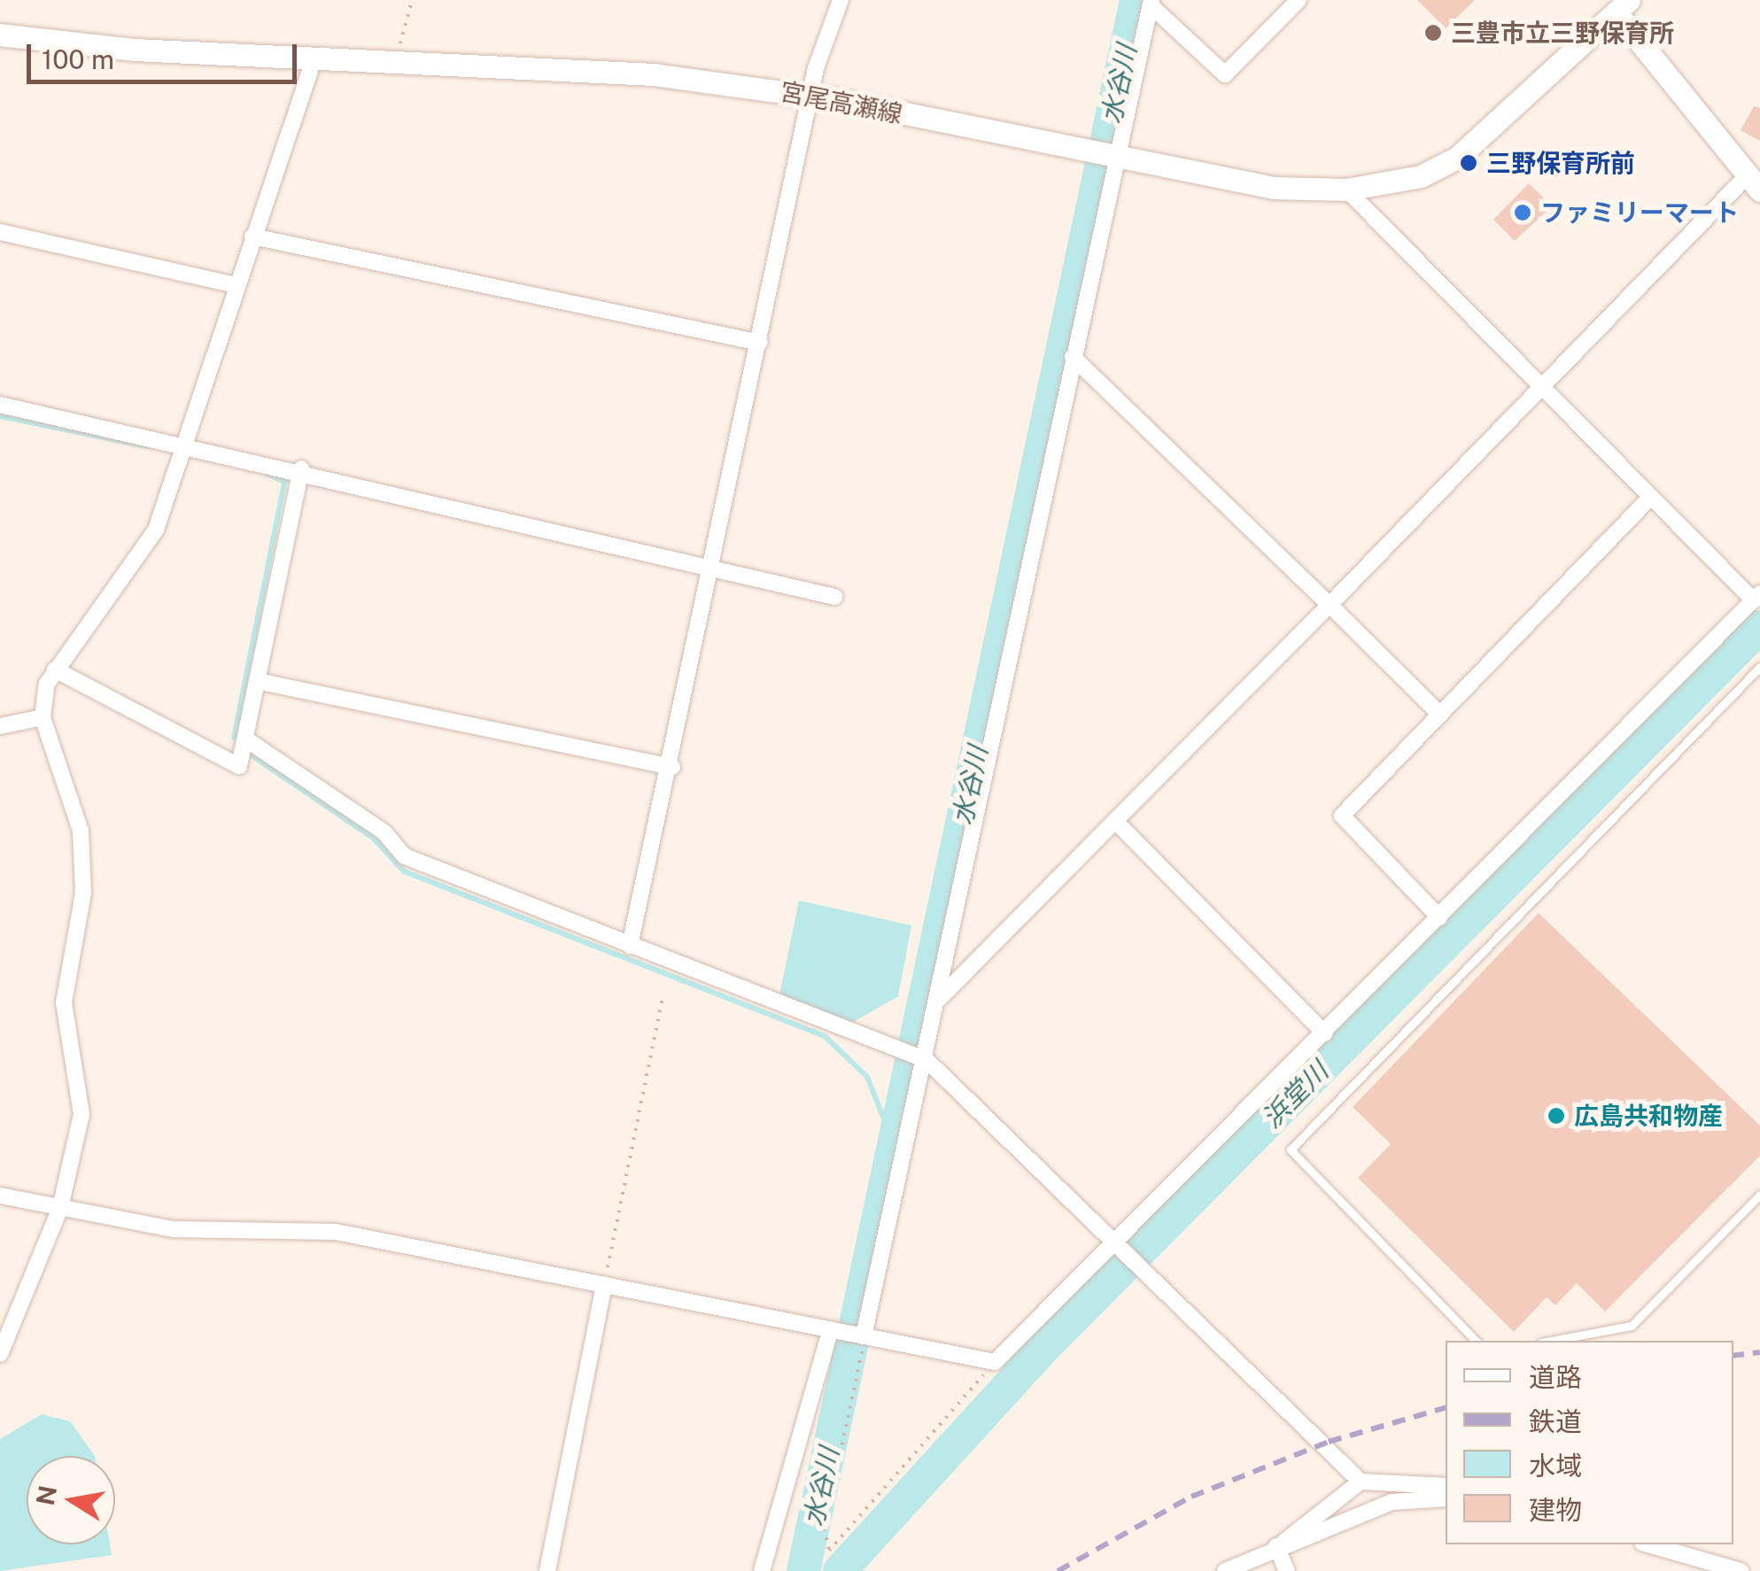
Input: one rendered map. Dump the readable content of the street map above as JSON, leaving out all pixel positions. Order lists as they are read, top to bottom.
{
  "streets": {
    "main road": ["宮尾高瀬線"]
  },
  "water": ["水谷川", "浜堂川"],
  "places": [
    "三豊市立三野保育所",
    "三野保育所前",
    "ファミリーマート",
    "広島共和物産"
  ],
  "legend": [
    "道路",
    "鉄道",
    "水域",
    "建物"
  ],
  "scale_bar": "100 m",
  "north": "left"
}
